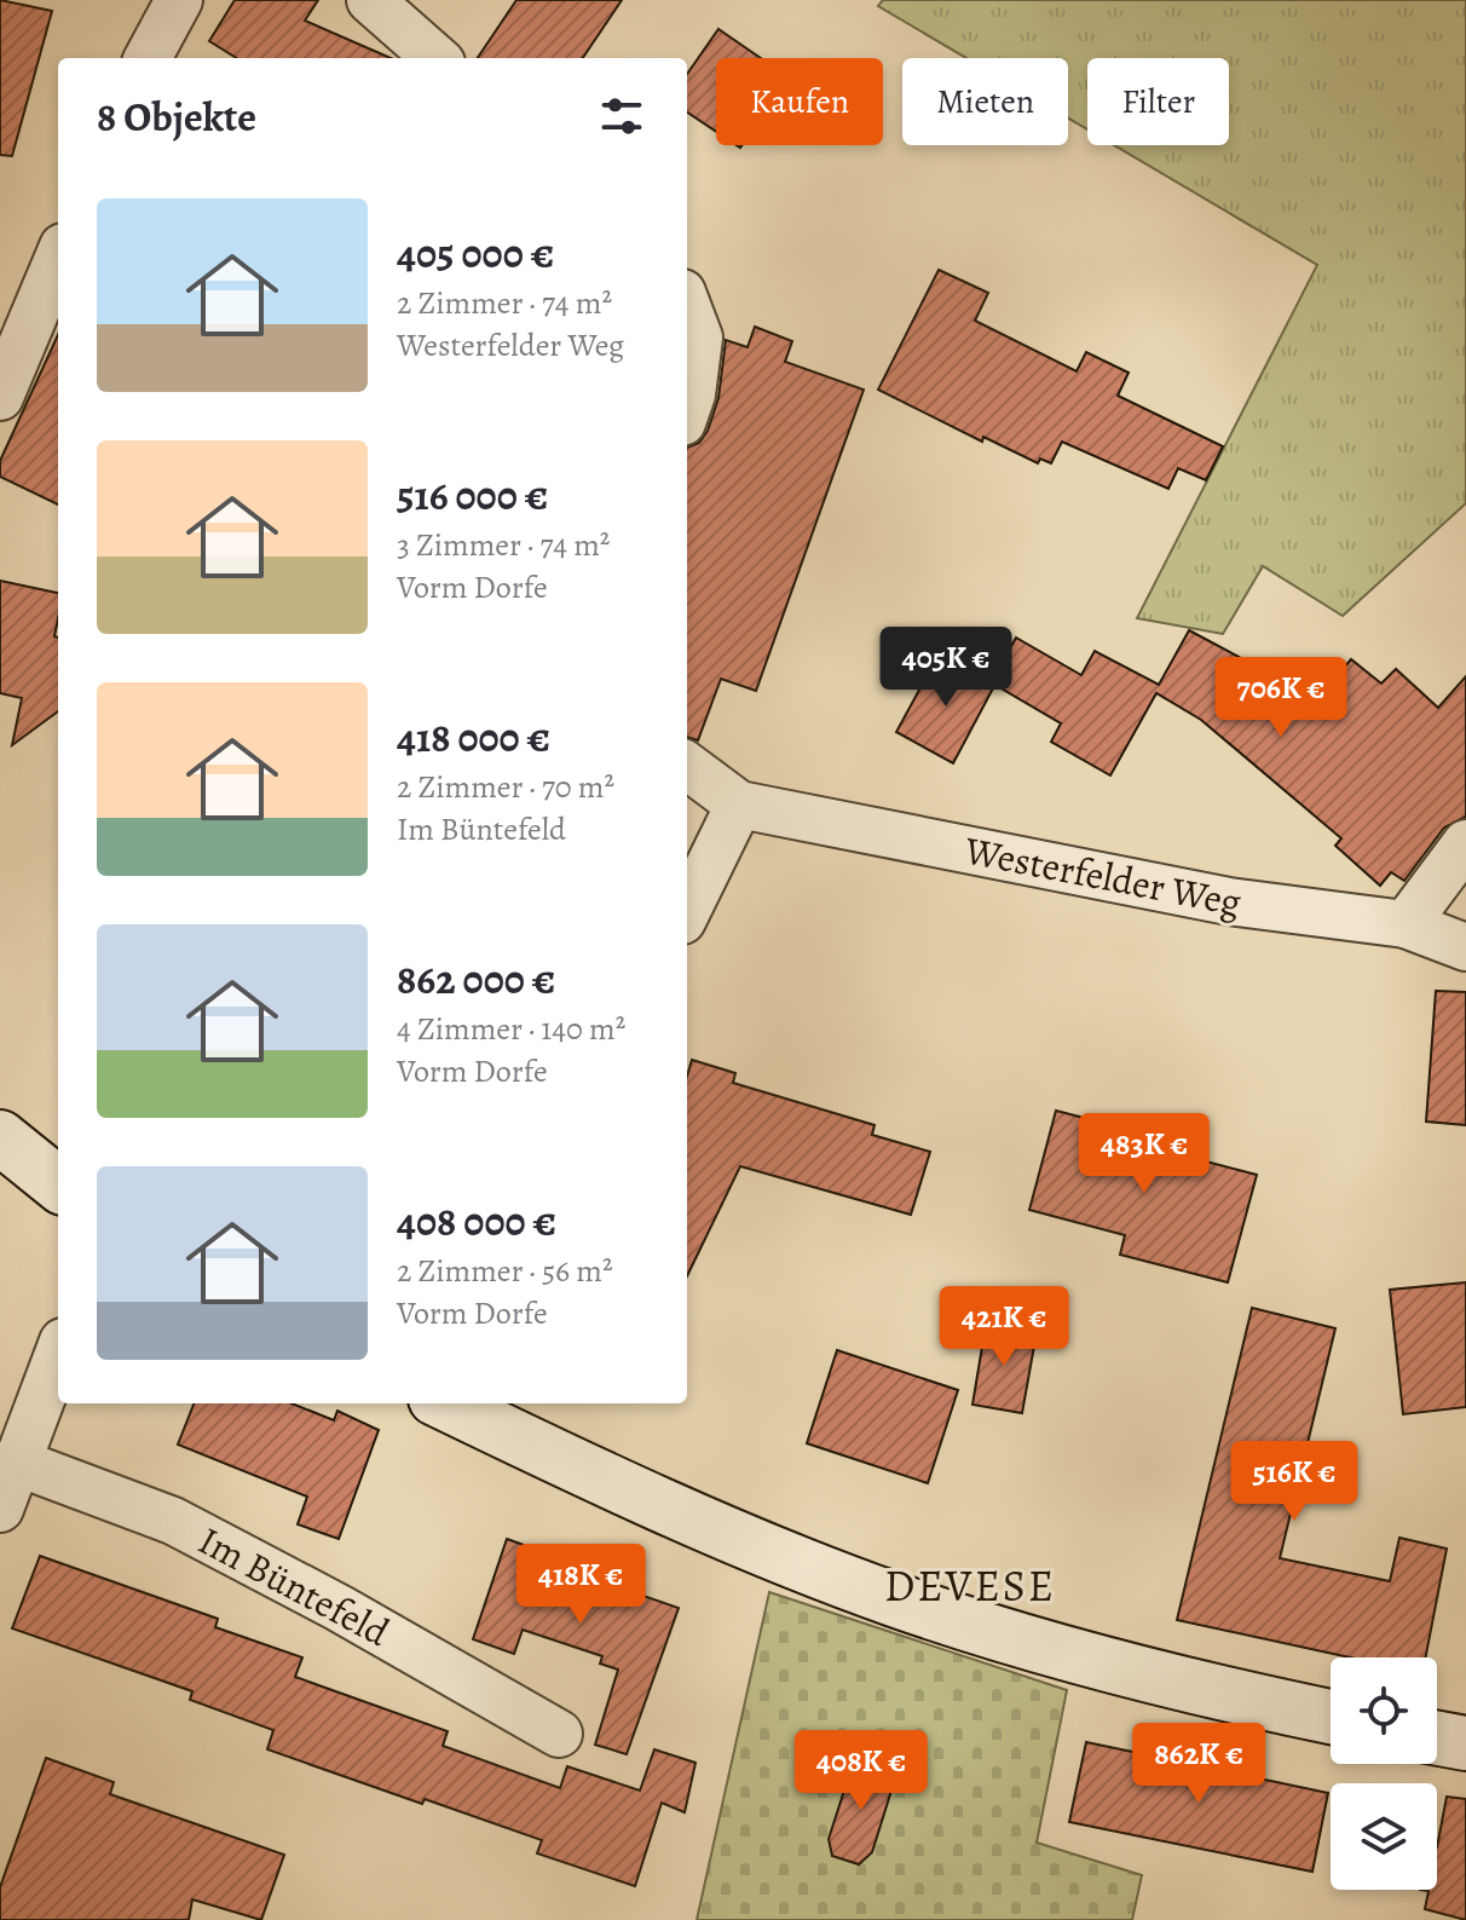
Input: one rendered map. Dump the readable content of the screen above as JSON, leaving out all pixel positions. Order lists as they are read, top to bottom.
{
  "streets": {
    "street": ["Westerfelder Weg", "Im Büntefeld"]
  },
  "districts": ["DEVESE"],
  "page": {
    "chip": ["Kaufen", "Mieten", "Filter"],
    "heading": "8 Objekte",
    "list": [
      {
        "name": "405 000 €",
        "note": "2 Zimmer · 74 m² · Westerfelder Weg"
      },
      {
        "name": "516 000 €",
        "note": "3 Zimmer · 74 m² · Vorm Dorfe"
      },
      {
        "name": "418 000 €",
        "note": "2 Zimmer · 70 m² · Im Büntefeld"
      },
      {
        "name": "862 000 €",
        "note": "4 Zimmer · 140 m² · Vorm Dorfe"
      },
      {
        "name": "408 000 €",
        "note": "2 Zimmer · 56 m² · Vorm Dorfe"
      }
    ],
    "price": [
      "405K €",
      "706K €",
      "483K €",
      "421K €",
      "516K €",
      "418K €",
      "862K €",
      "408K €"
    ]
  }
}
